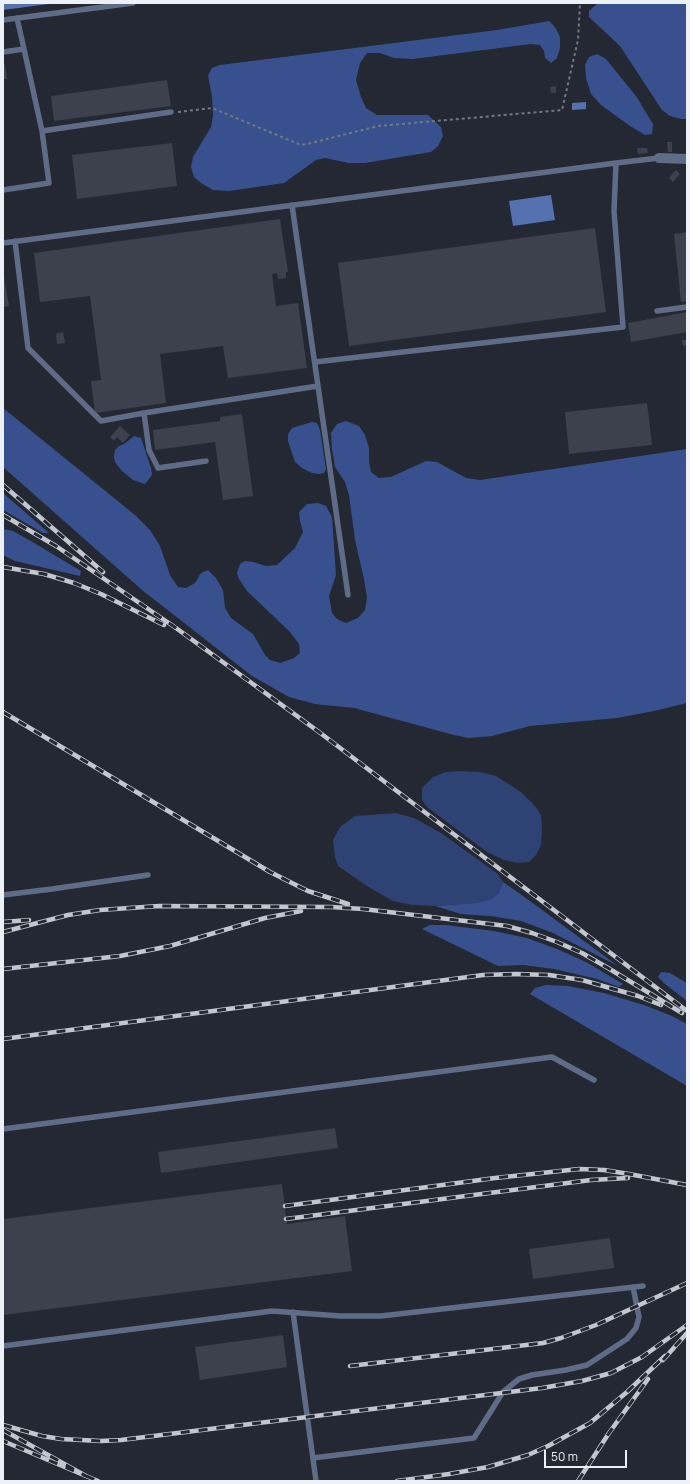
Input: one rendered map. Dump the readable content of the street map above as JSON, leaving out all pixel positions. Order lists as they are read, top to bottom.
{
  "scale_bar": "50 m"
}
